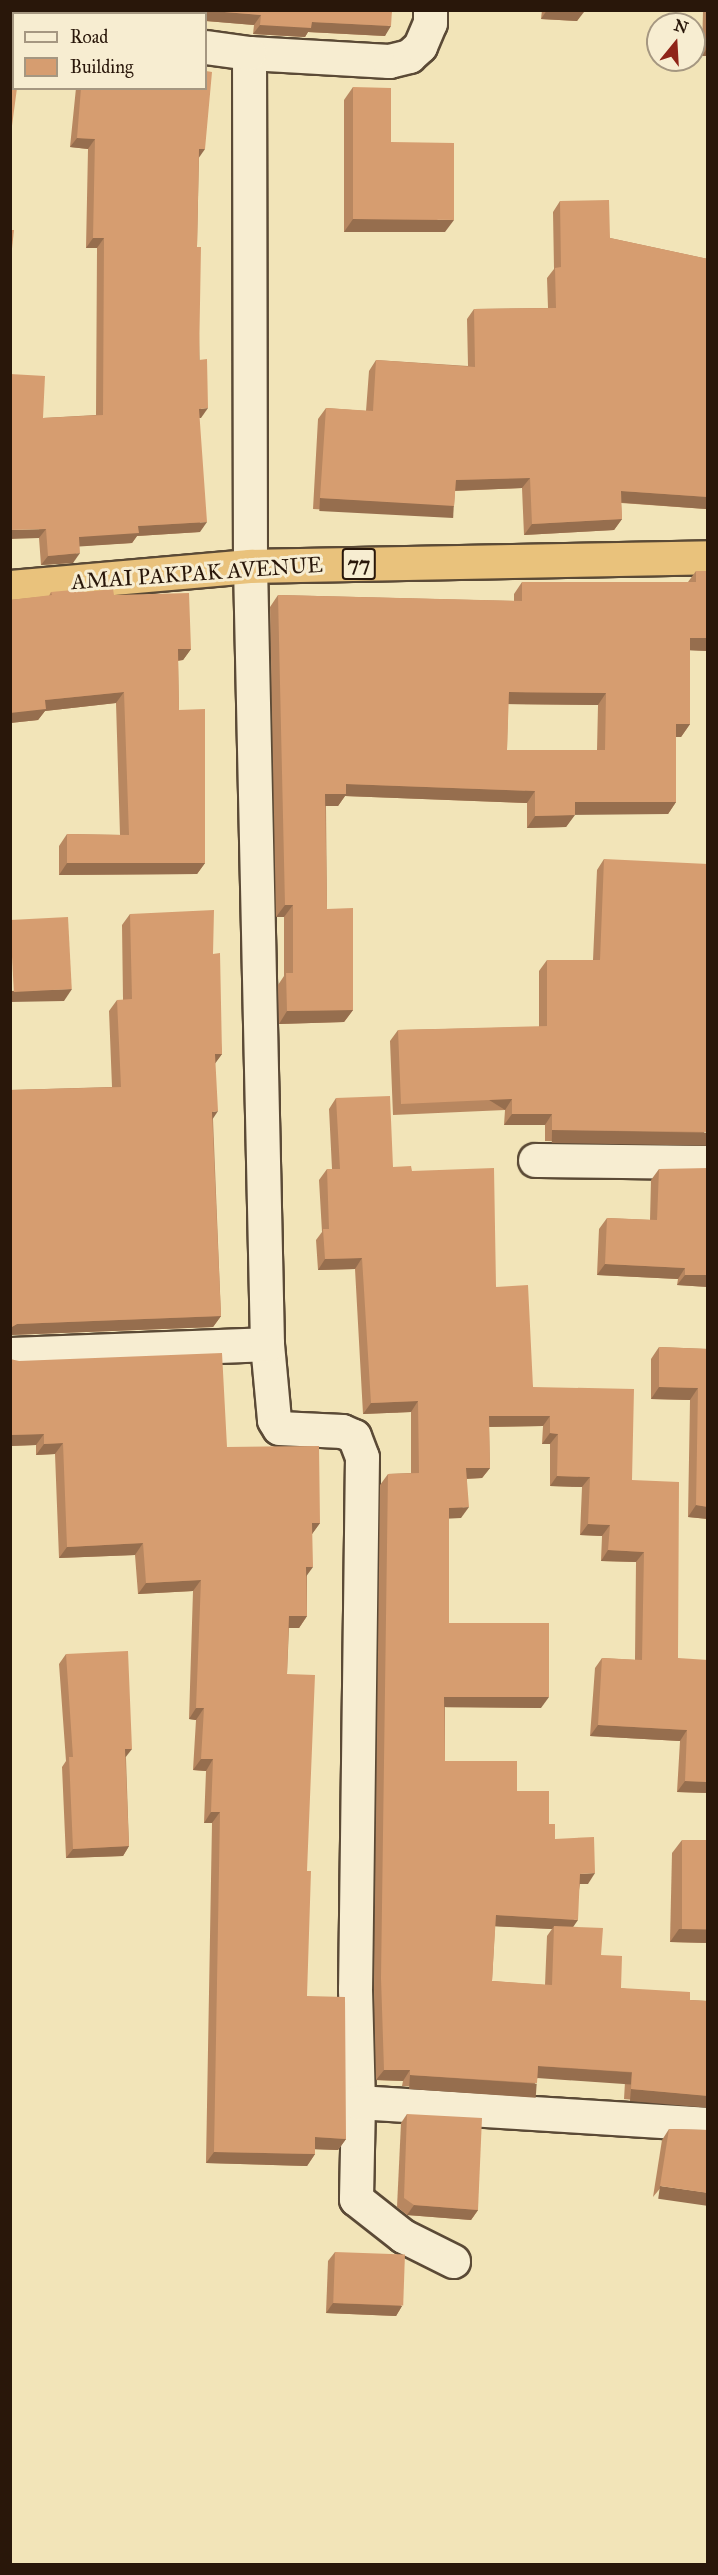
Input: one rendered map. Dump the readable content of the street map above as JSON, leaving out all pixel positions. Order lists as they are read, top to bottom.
{
  "streets": {
    "highway": ["77", "AMAI PAKPAK AVENUE"]
  },
  "legend": ["Road", "Building"],
  "north": "top"
}
